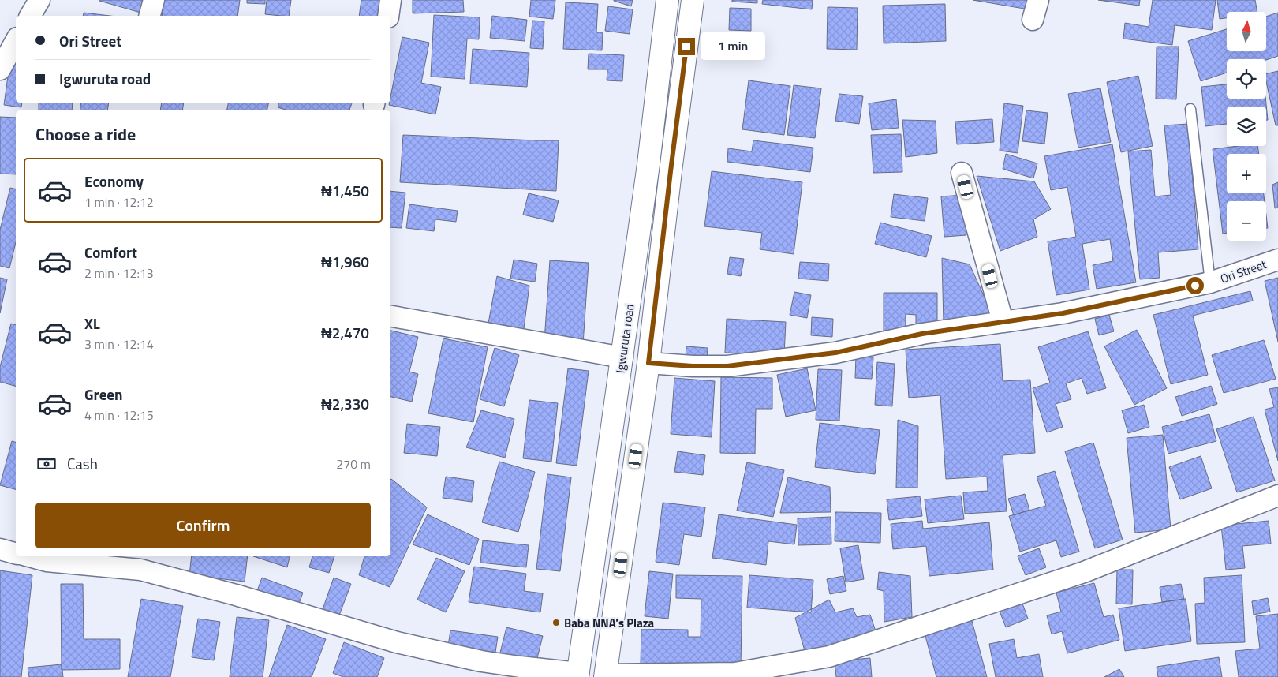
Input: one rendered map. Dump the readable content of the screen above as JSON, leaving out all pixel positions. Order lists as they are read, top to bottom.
{
  "streets": {
    "main road": ["Igwuruta road"],
    "street": ["Ori Street"]
  },
  "places": ["Baba NNA's Plaza"],
  "north": "top",
  "page": {
    "map_buttons": ["+", "−"],
    "banner": ["Ori Street", "Igwuruta road"],
    "bubble": "1 min",
    "heading": "Choose a ride",
    "list": [
      {
        "name": "Economy",
        "note": "1 min · 12:12",
        "value": "₦1,450"
      },
      {
        "name": "Comfort",
        "note": "2 min · 12:13",
        "value": "₦1,960"
      },
      {
        "name": "XL",
        "note": "3 min · 12:14",
        "value": "₦2,470"
      },
      {
        "name": "Green",
        "note": "4 min · 12:15",
        "value": "₦2,330"
      }
    ],
    "pay": ["Cash", "270 m"],
    "buttons": "Confirm"
  }
}
